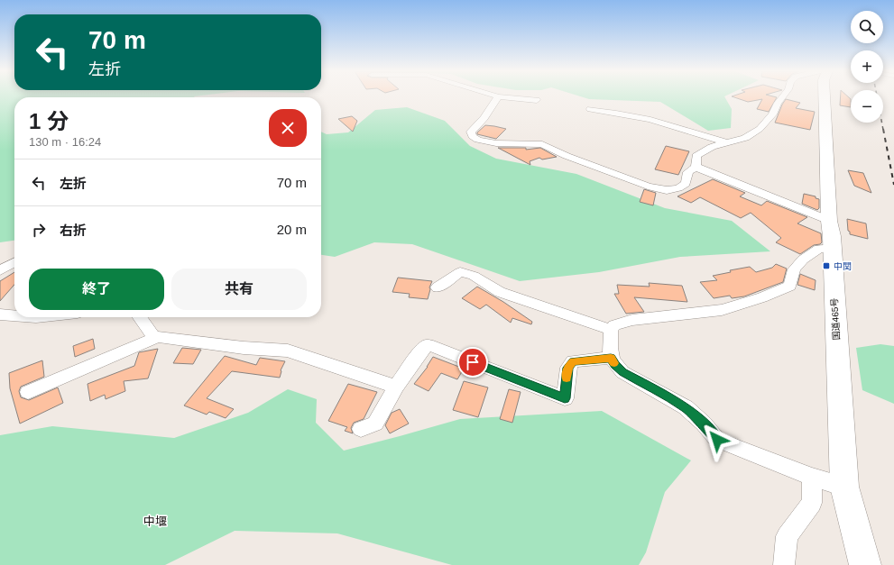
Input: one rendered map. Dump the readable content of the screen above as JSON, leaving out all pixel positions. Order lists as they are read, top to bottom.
{
  "streets": {
    "highway": ["国道465号"]
  },
  "districts": ["中堰"],
  "places": {
    "transit": ["中関"]
  },
  "page": {
    "map_buttons": ["+", "−"],
    "turn": ["70 m", "左折"],
    "heading": ["1 分", "130 m · 16:24"],
    "list": [
      {
        "name": "左折",
        "value": "70 m"
      },
      {
        "name": "右折",
        "value": "20 m"
      }
    ],
    "buttons": ["終了", "共有"]
  }
}
